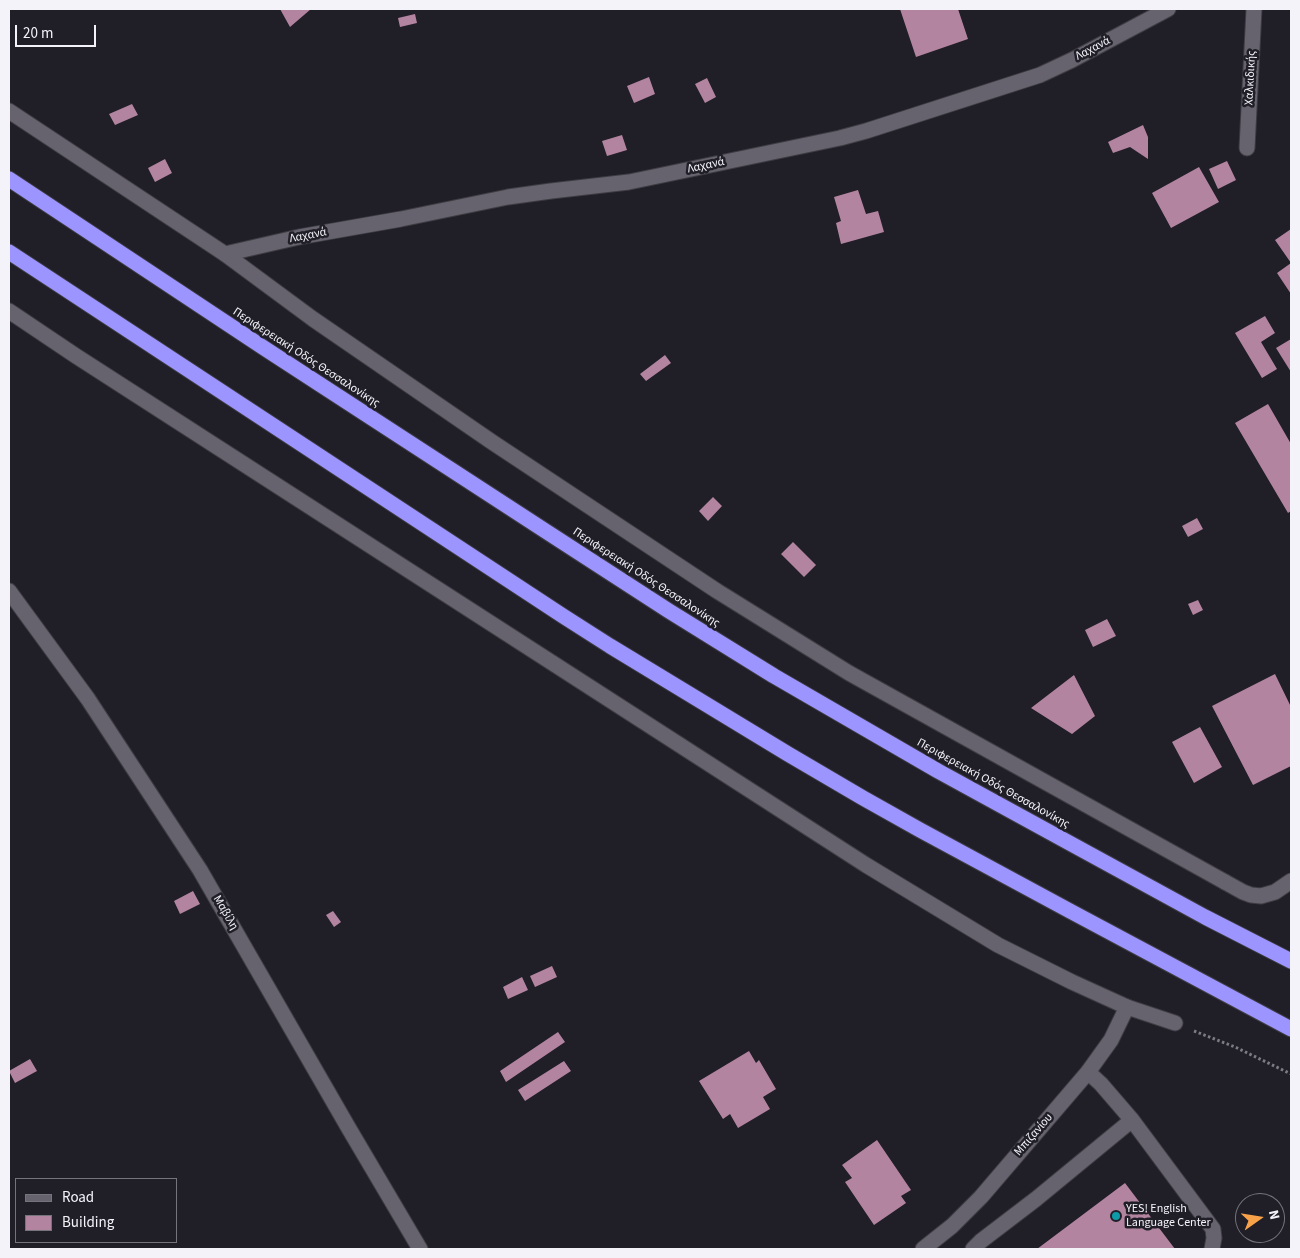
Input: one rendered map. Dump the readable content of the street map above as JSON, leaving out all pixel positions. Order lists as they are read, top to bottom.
{
  "streets": {
    "highway": ["Περιφερειακή Οδός Θεσσαλονίκης"],
    "street": [
      "Λαχανά",
      "Χαλκιδικής",
      "Μαβίλη",
      "Μπιζανίου"
    ]
  },
  "places": ["YES! English Language Center"],
  "legend": ["Road", "Building"],
  "scale_bar": "20 m",
  "north": "right"
}
